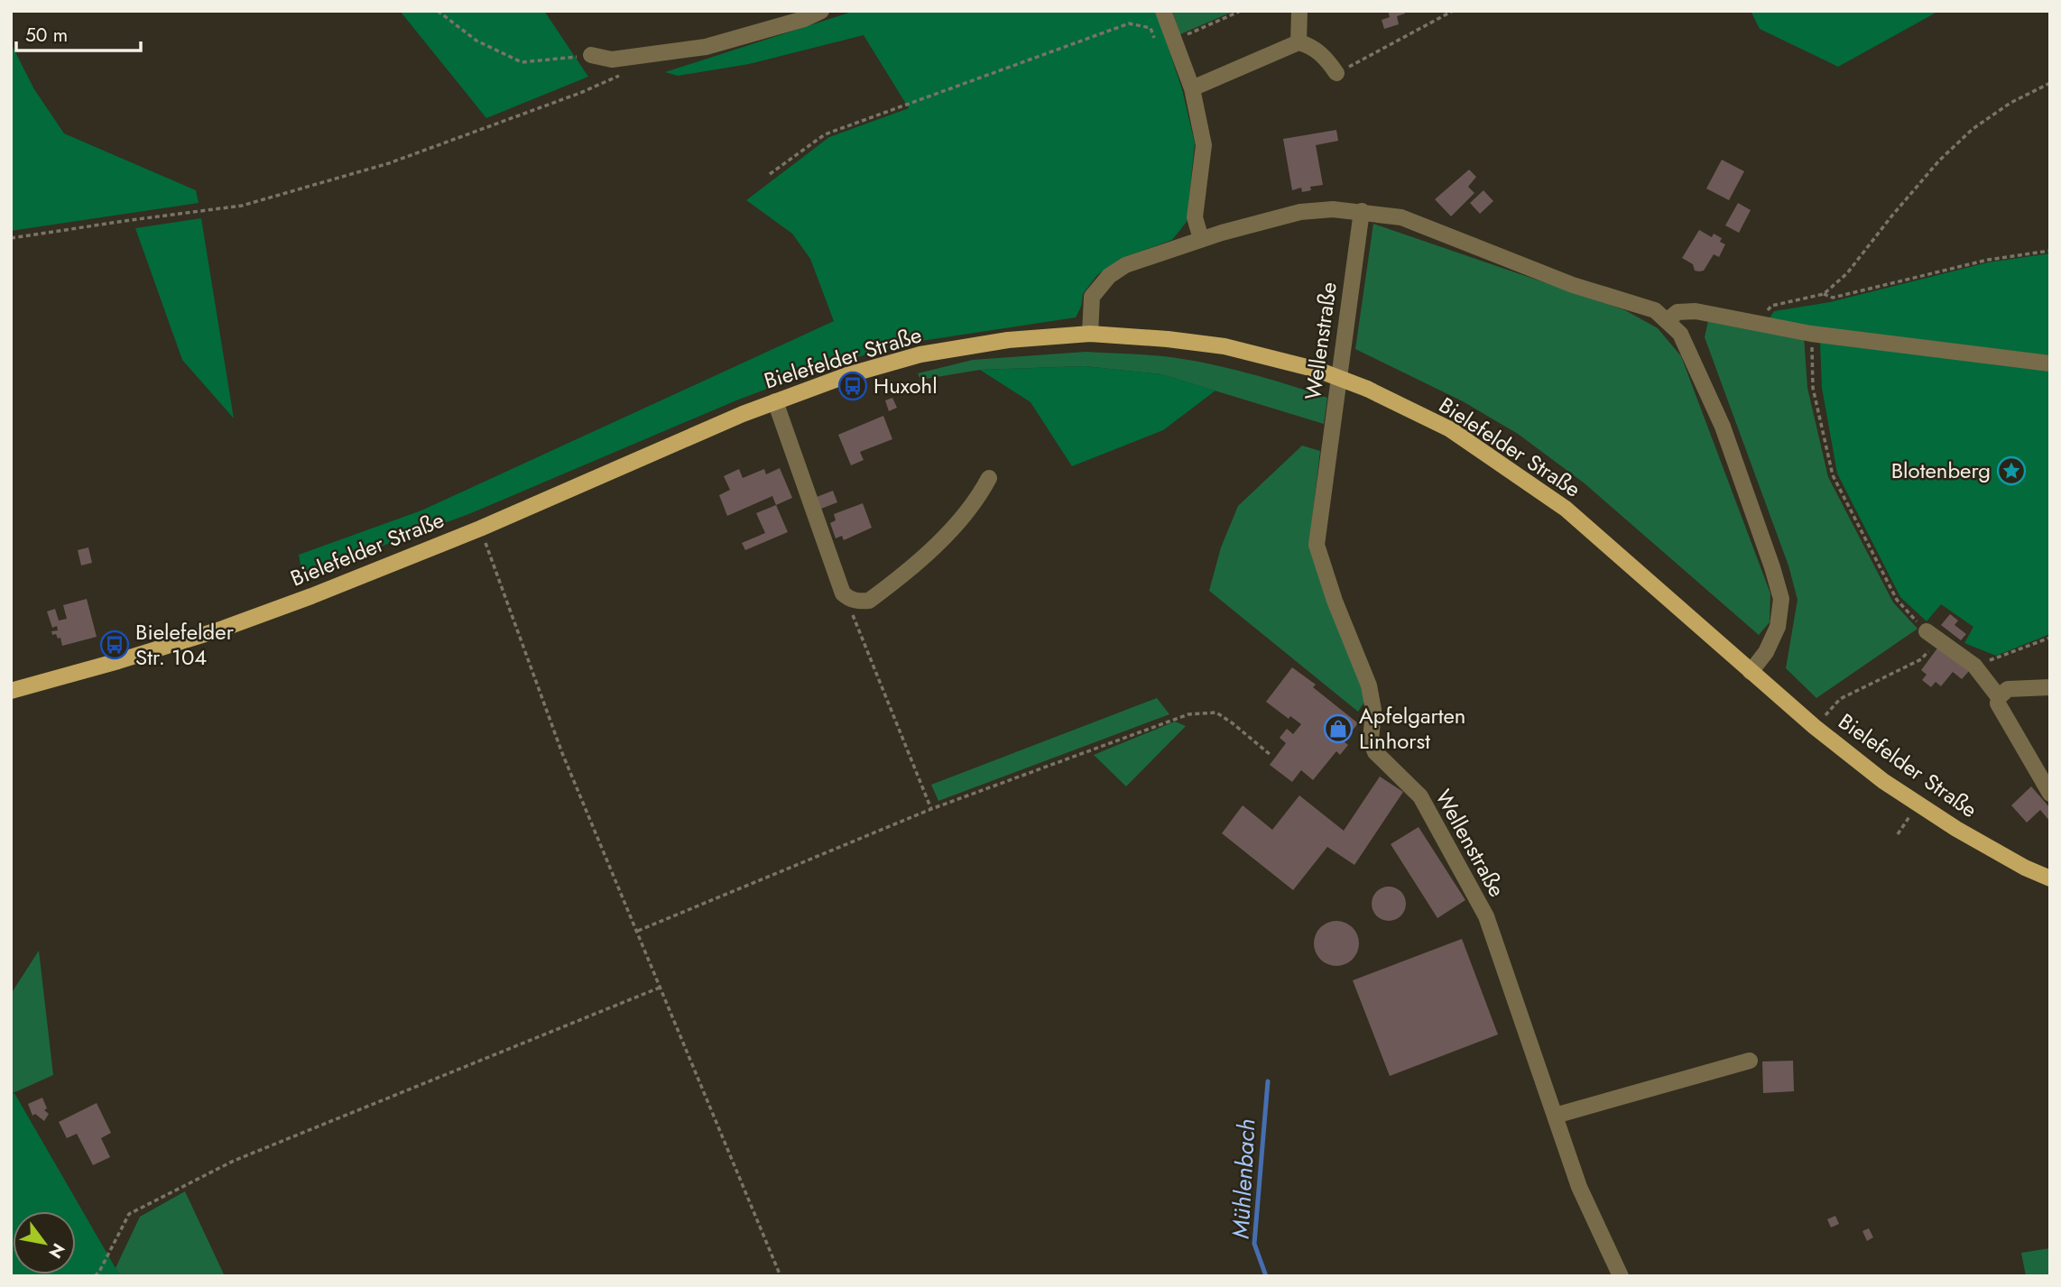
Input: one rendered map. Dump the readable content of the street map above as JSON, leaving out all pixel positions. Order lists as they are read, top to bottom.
{
  "streets": {
    "main road": ["Bielefelder Straße"],
    "street": ["Wellenstraße"]
  },
  "water": ["Mühlenbach"],
  "places": {
    "bus stop": ["Huxohl", "Bielefelder Str. 104"],
    "place": ["Blotenberg"],
    "shop": ["Apfelgarten Linhorst"]
  },
  "scale_bar": "50 m",
  "north": "bottom right"
}
